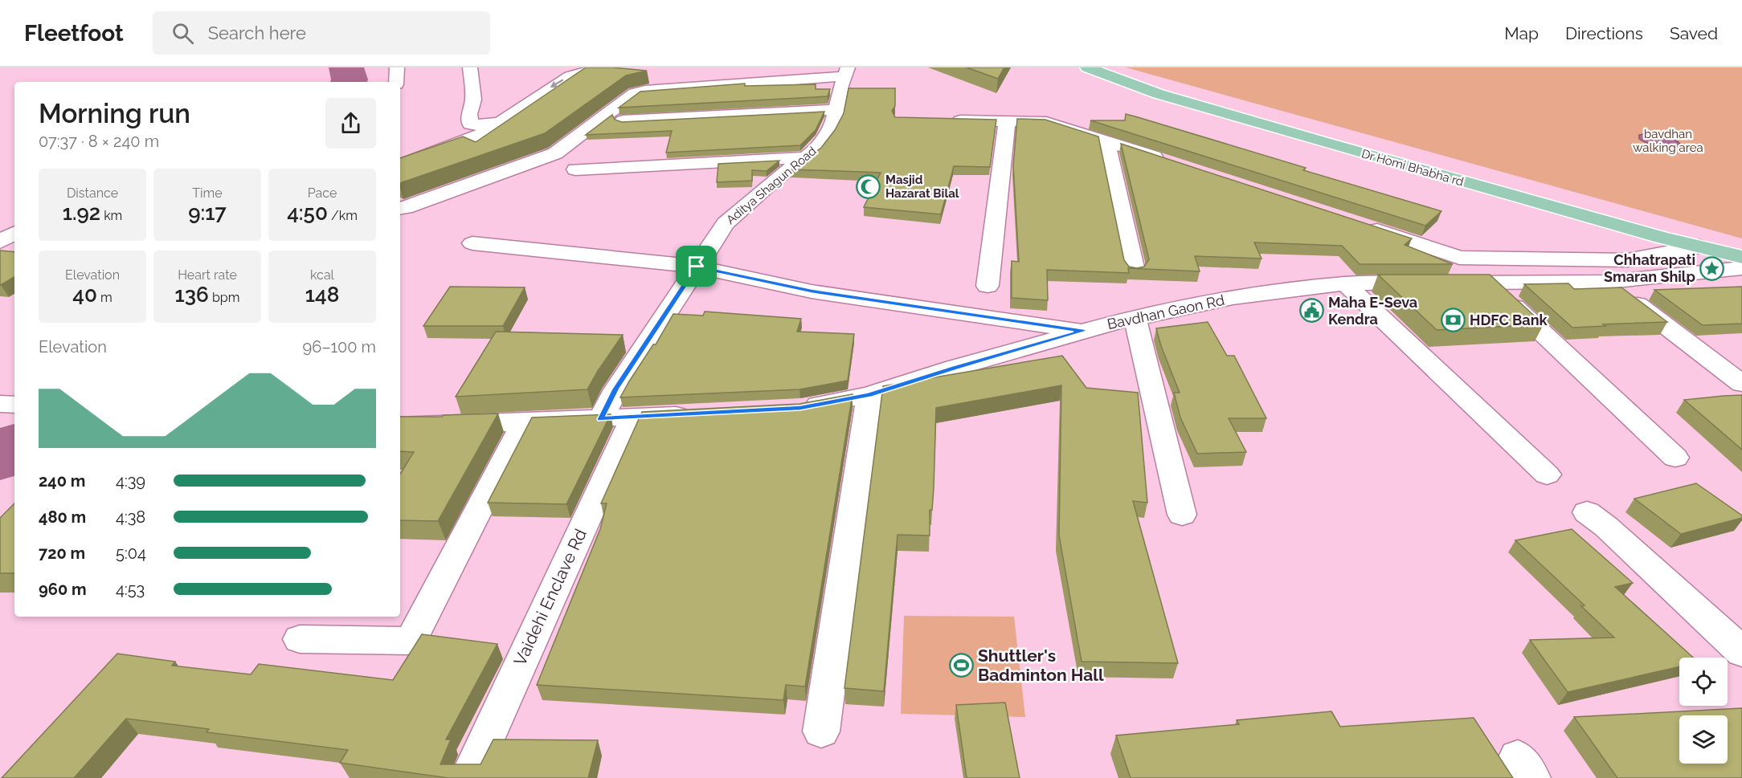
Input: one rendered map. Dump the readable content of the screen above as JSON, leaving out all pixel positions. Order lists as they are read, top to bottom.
{
  "streets": {
    "main road": ["Dr Homi Bhabha rd"],
    "street": ["Aditya Shagun Road", "Bavdhan Gaon Rd", "Vaidehi Enclave Rd"]
  },
  "crossings": [
    ["Dr Homi Bhabha rd", "Bavdhan Gaon Rd"]
  ],
  "parks": ["bavdhan walking area"],
  "places": {
    "mosque": ["Masjid Hazarat Bilal"],
    "place": ["Chhatrapati Smaran Shilp"],
    "public building": ["Maha E-Seva Kendra"],
    "bank": ["HDFC Bank"],
    "sports": ["Shuttler's Badminton Hall"]
  },
  "page": {
    "header": "Fleetfoot",
    "search": "Search here",
    "nav": ["Map", "Directions", "Saved"],
    "heading": ["Morning run", "07:37 · 8 × 240 m"],
    "stats": [
      ["Distance", "1.92 km"],
      ["Time", "9:17"],
      ["Pace", "4:50 /km"],
      ["Elevation", "40 m"],
      ["Heart rate", "136 bpm"],
      ["kcal", "148"]
    ],
    "chart": ["Elevation", "96–100 m"],
    "list": [
      {
        "name": "240 m",
        "note": "4:39"
      },
      {
        "name": "480 m",
        "note": "4:38"
      },
      {
        "name": "720 m",
        "note": "5:04"
      },
      {
        "name": "960 m",
        "note": "4:53"
      }
    ]
  }
}
